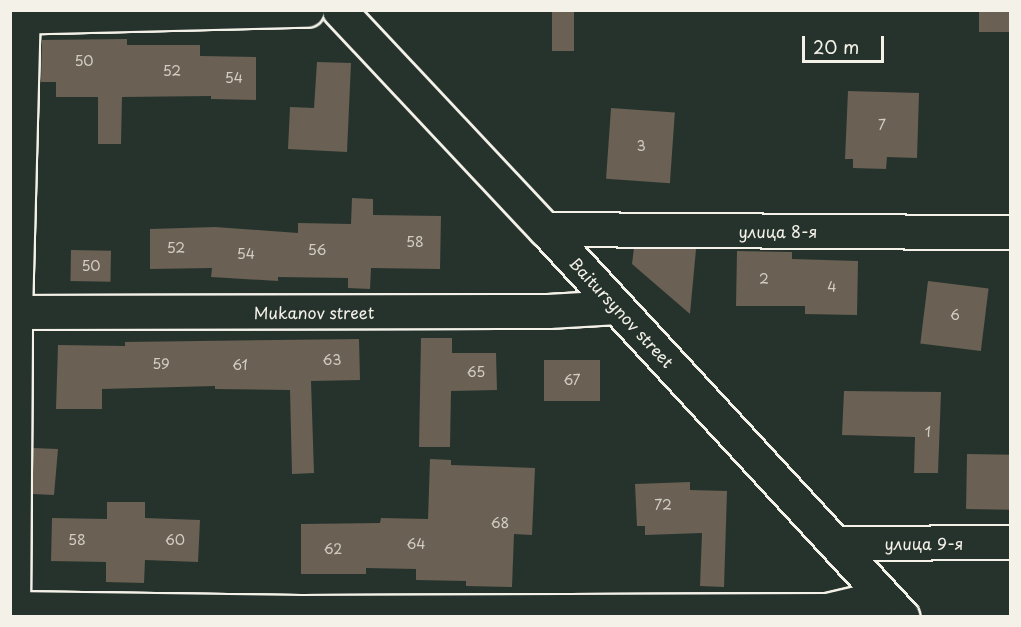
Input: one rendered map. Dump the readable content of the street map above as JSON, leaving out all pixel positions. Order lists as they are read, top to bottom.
{
  "streets": {
    "street": [
      "улица 8-я",
      "Mukanov street",
      "Baitursynov street",
      "улица 9-я"
    ]
  },
  "crossings": [
    ["улица 8-я", "Baitursynov street"],
    ["Mukanov street", "Baitursynov street"],
    ["Baitursynov street", "улица 9-я"]
  ],
  "house_numbers": [
    "50",
    "52",
    "54",
    "7",
    "3",
    "58",
    "52",
    "56",
    "54",
    "50",
    "2",
    "4",
    "6",
    "63",
    "59",
    "61",
    "65",
    "67",
    "1",
    "72",
    "68",
    "58",
    "60",
    "64",
    "62"
  ],
  "scale_bar": "20 m"
}
